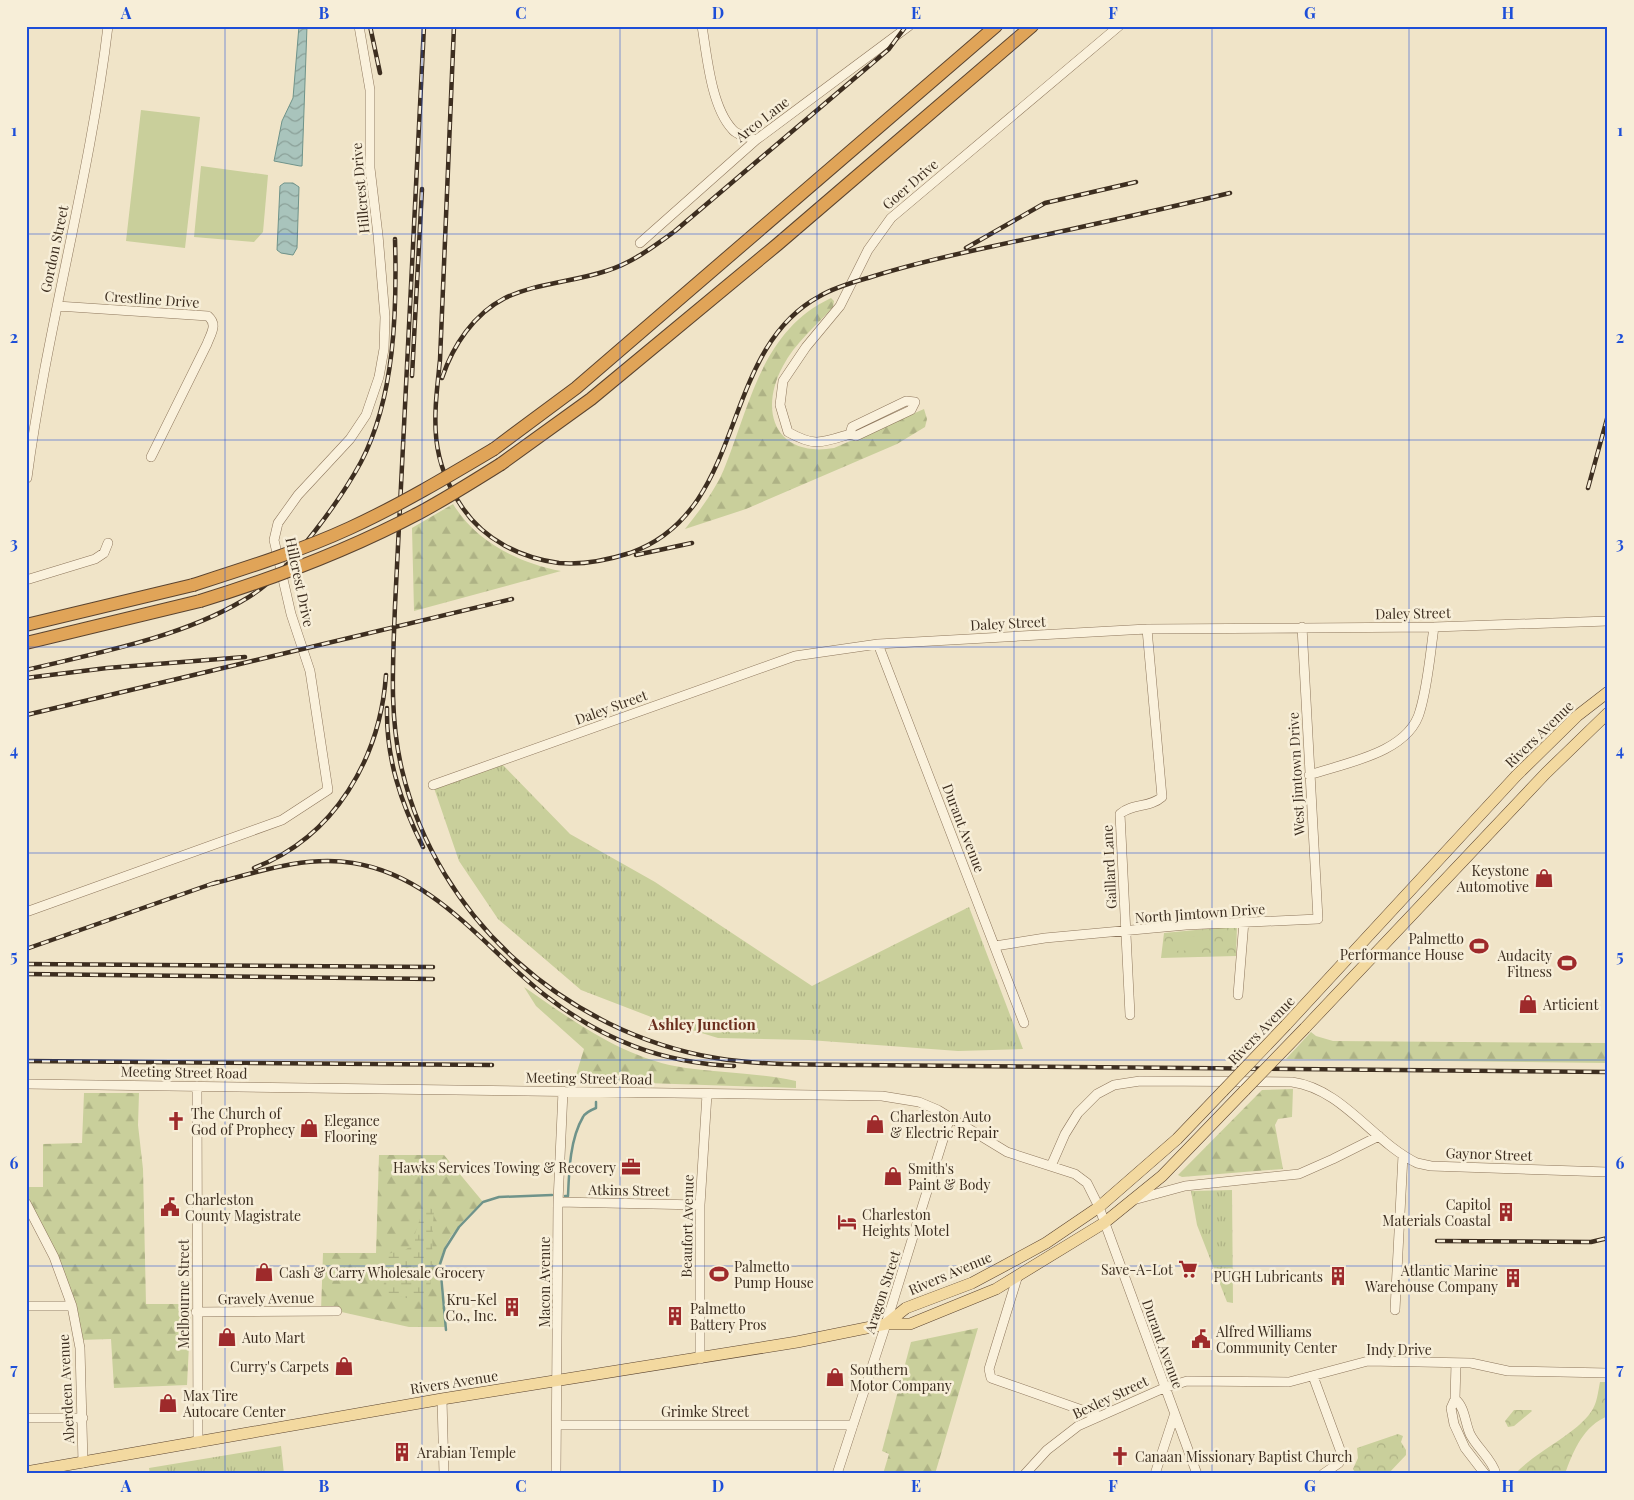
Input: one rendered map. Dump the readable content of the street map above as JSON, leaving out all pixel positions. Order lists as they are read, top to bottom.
{
  "streets": {
    "main road": ["Rivers Avenue"],
    "street": [
      "Arco Lane",
      "Goer Drive",
      "Hillcrest Drive",
      "Gordon Street",
      "Crestline Drive",
      "Daley Street",
      "West Jimtown Drive",
      "Durant Avenue",
      "Gaillard Lane",
      "North Jimtown Drive",
      "Meeting Street Road",
      "Gaynor Street",
      "Atkins Street",
      "Beaufort Avenue",
      "Macon Avenue",
      "Aragon Street",
      "Melbourne Street",
      "Gravely Avenue",
      "Indy Drive",
      "Aberdeen Avenue",
      "Bexley Street",
      "Grimke Street"
    ]
  },
  "crossings": [
    ["Gordon Street", "Crestline Drive"],
    ["Daley Street", "West Jimtown Drive"],
    ["Daley Street", "Durant Avenue"],
    ["Daley Street", "Gaillard Lane"],
    ["Rivers Avenue", "Durant Avenue"],
    ["Rivers Avenue", "Meeting Street Road"],
    ["Rivers Avenue", "Beaufort Avenue"],
    ["Rivers Avenue", "Macon Avenue"],
    ["Rivers Avenue", "Aragon Street"],
    ["Rivers Avenue", "Melbourne Street"],
    ["Rivers Avenue", "Aberdeen Avenue"],
    ["West Jimtown Drive", "North Jimtown Drive"],
    ["Durant Avenue", "North Jimtown Drive"],
    ["Durant Avenue", "Meeting Street Road"],
    ["Durant Avenue", "Indy Drive"],
    ["Durant Avenue", "Bexley Street"],
    ["Gaillard Lane", "North Jimtown Drive"],
    ["Meeting Street Road", "Gaynor Street"],
    ["Meeting Street Road", "Beaufort Avenue"],
    ["Meeting Street Road", "Macon Avenue"],
    ["Meeting Street Road", "Aragon Street"],
    ["Meeting Street Road", "Melbourne Street"],
    ["Atkins Street", "Beaufort Avenue"],
    ["Atkins Street", "Macon Avenue"],
    ["Macon Avenue", "Grimke Street"],
    ["Aragon Street", "Grimke Street"],
    ["Melbourne Street", "Gravely Avenue"],
    ["Indy Drive", "Bexley Street"]
  ],
  "districts": ["Ashley Junction"],
  "places": {
    "shop": [
      "Keystone Automotive",
      "Articient",
      "Charleston Auto & Electric Repair",
      "Elegance Flooring",
      "Smith's Paint & Body",
      "Cash & Carry Wholesale Grocery",
      "Auto Mart",
      "Curry's Carpets",
      "Southern Motor Company",
      "Max Tire Autocare Center"
    ],
    "sports": ["Palmetto Performance House", "Audacity Fitness", "Palmetto Pump House"],
    "church": ["The Church of God of Prophecy", "Canaan Missionary Baptist Church"],
    "office": ["Hawks Services Towing & Recovery"],
    "public building": ["Charleston County Magistrate", "Alfred Williams Community Center"],
    "building": [
      "Capitol Materials Coastal",
      "PUGH Lubricants",
      "Atlantic Marine Warehouse Company",
      "Kru-Kel Co., Inc.",
      "Palmetto Battery Pros",
      "Arabian Temple"
    ],
    "hotel": ["Charleston Heights Motel"],
    "supermarket": ["Save-A-Lot"]
  },
  "grid": {
    "columns": [
      "A",
      "B",
      "C",
      "D",
      "E",
      "F",
      "G",
      "H"
    ],
    "rows": [
      "1",
      "2",
      "3",
      "4",
      "5",
      "6",
      "7"
    ]
  }
}
